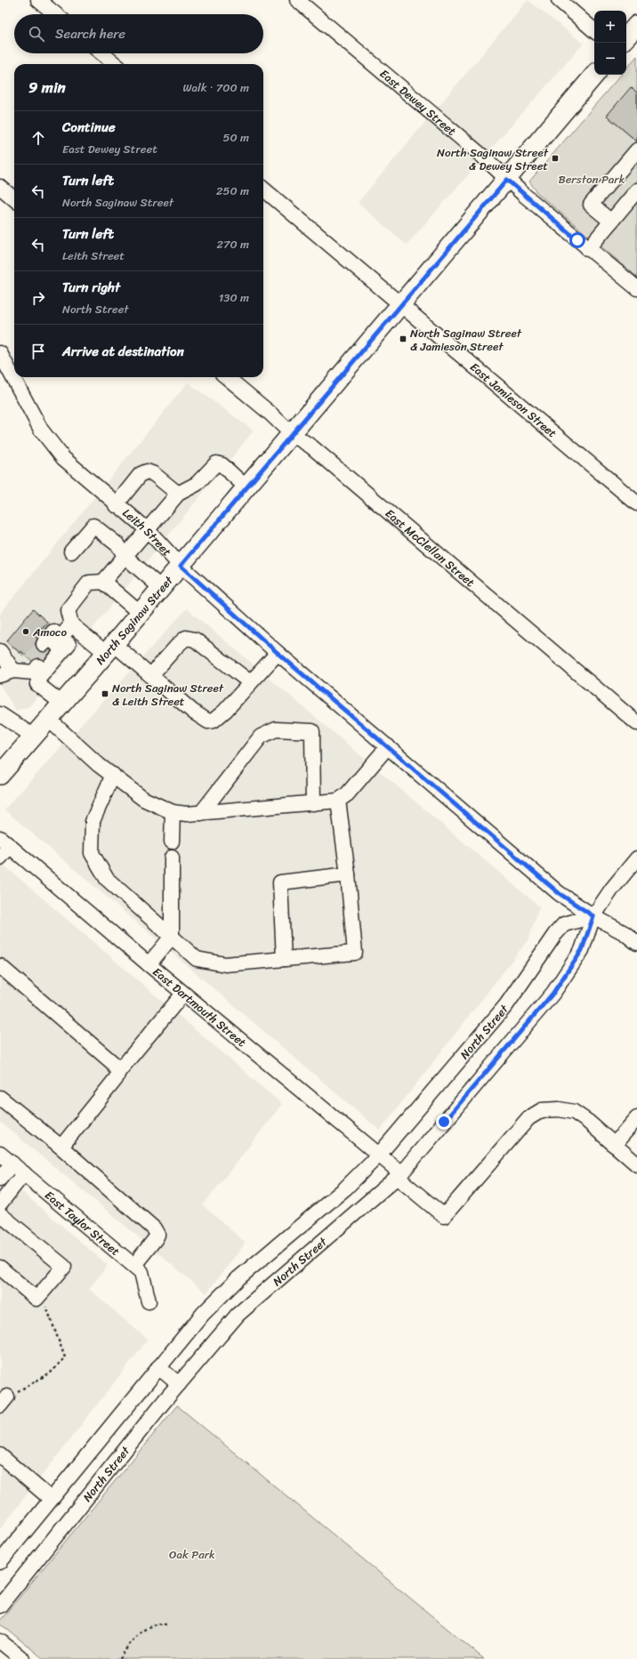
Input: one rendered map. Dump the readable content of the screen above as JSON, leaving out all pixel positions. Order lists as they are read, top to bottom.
{
  "streets": {
    "main road": ["North Saginaw Street"],
    "street": [
      "East Dewey Street",
      "East Jamieson Street",
      "Leith Street",
      "East McClellan Street",
      "East Dartmouth Street",
      "North Street",
      "East Taylor Street"
    ]
  },
  "crossings": [
    ["East Dewey Street", "North Saginaw Street"],
    ["East Jamieson Street", "North Saginaw Street"],
    ["Leith Street", "North Saginaw Street"],
    ["Leith Street", "North Street"],
    ["East McClellan Street", "North Saginaw Street"],
    ["East Dartmouth Street", "North Street"]
  ],
  "parks": ["Berston Park", "Oak Park"],
  "places": {
    "transit": ["North Saginaw Street & Dewey Street", "North Saginaw Street & Jamieson Street", "North Saginaw Street & Leith Street"],
    "other": ["Amoco"]
  },
  "page": {
    "map_buttons": ["+", "−"],
    "search": "Search here",
    "heading": ["9 min", "Walk · 700 m"],
    "list": [
      ["Continue", "East Dewey Street", "50 m"],
      ["Turn left", "North Saginaw Street", "250 m"],
      ["Turn left", "Leith Street", "270 m"],
      ["Turn right", "North Street", "130 m"],
      "Arrive at destination"
    ]
  }
}
